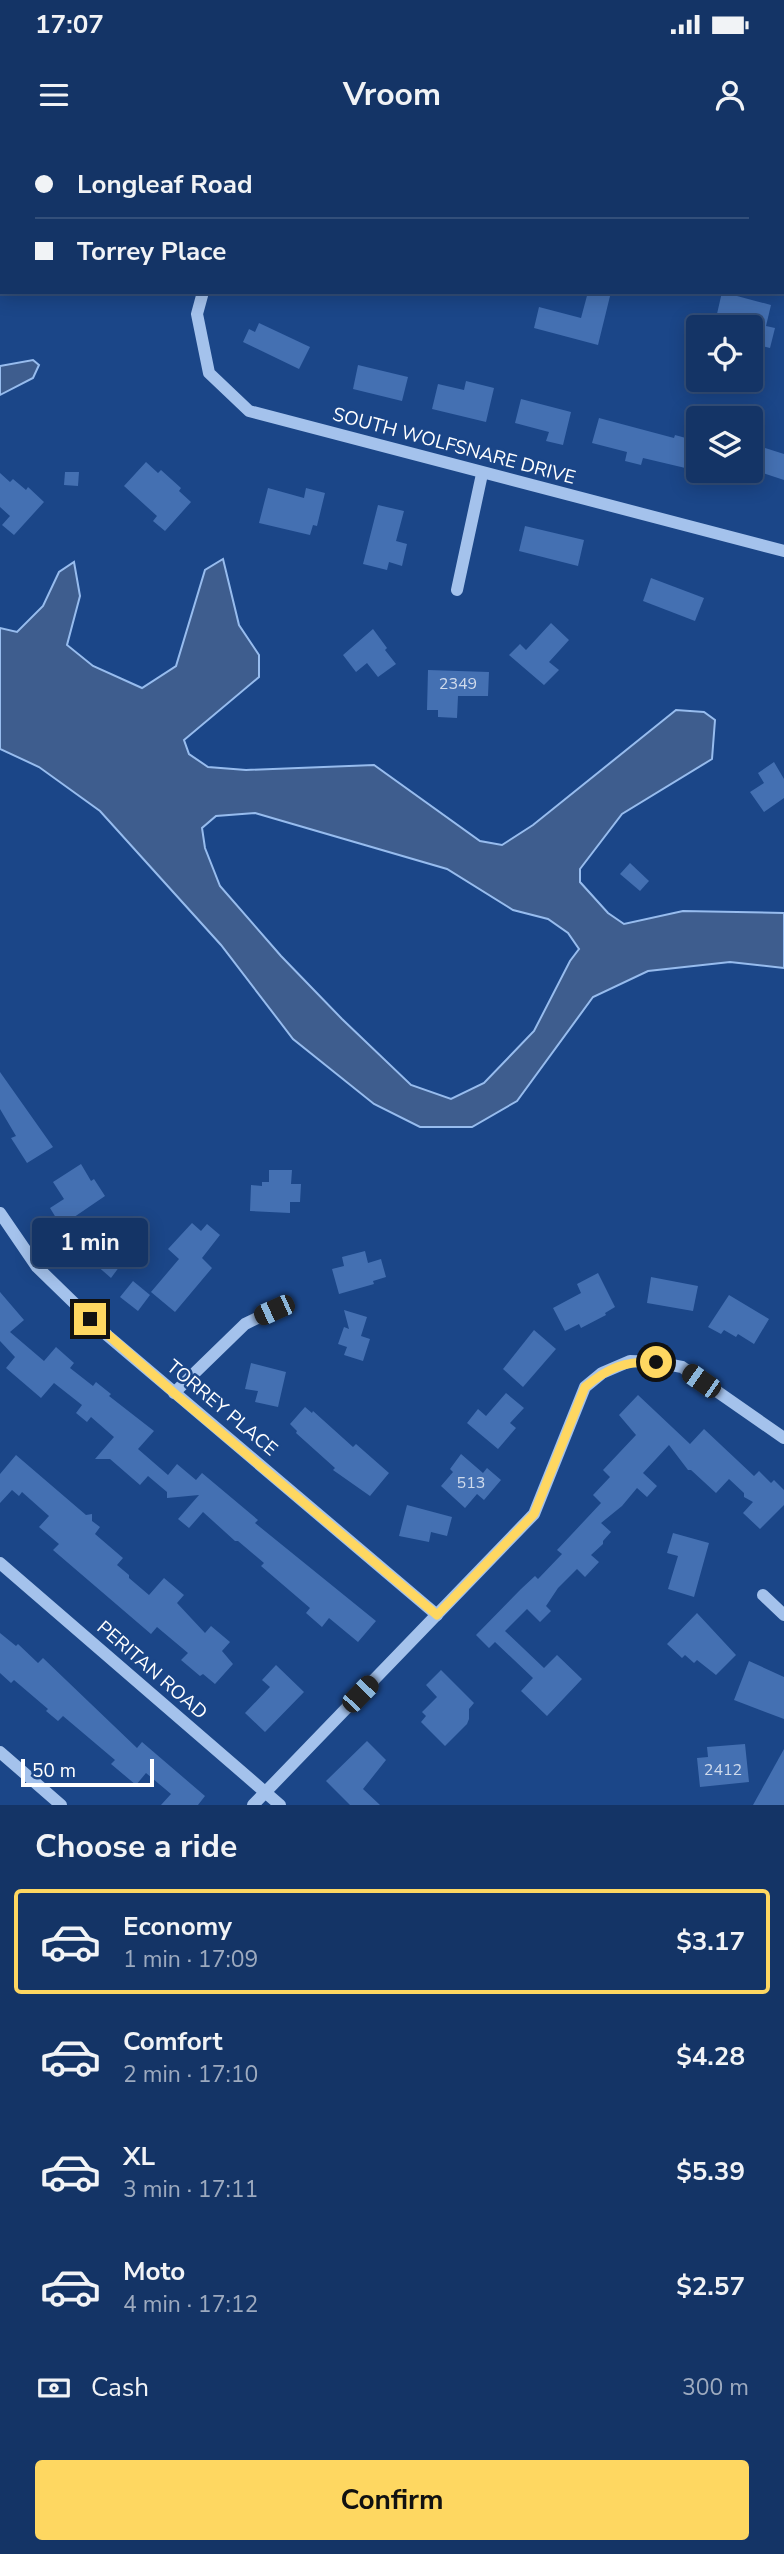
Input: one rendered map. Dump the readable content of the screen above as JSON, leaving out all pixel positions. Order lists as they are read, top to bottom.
{
  "streets": {
    "street": ["SOUTH WOLFSNARE DRIVE", "TORREY PLACE", "PERITAN ROAD"]
  },
  "house_numbers": ["2349", "513", "2412"],
  "scale_bar": "50 m",
  "page": {
    "status": "17:07",
    "header": "Vroom",
    "banner": ["Longleaf Road", "Torrey Place"],
    "bubble": "1 min",
    "scale": "50 m",
    "heading": "Choose a ride",
    "list": [
      {
        "name": "Economy",
        "note": "1 min · 17:09",
        "value": "$3.17"
      },
      {
        "name": "Comfort",
        "note": "2 min · 17:10",
        "value": "$4.28"
      },
      {
        "name": "XL",
        "note": "3 min · 17:11",
        "value": "$5.39"
      },
      {
        "name": "Moto",
        "note": "4 min · 17:12",
        "value": "$2.57"
      }
    ],
    "pay": ["Cash", "300 m"],
    "buttons": "Confirm"
  }
}
